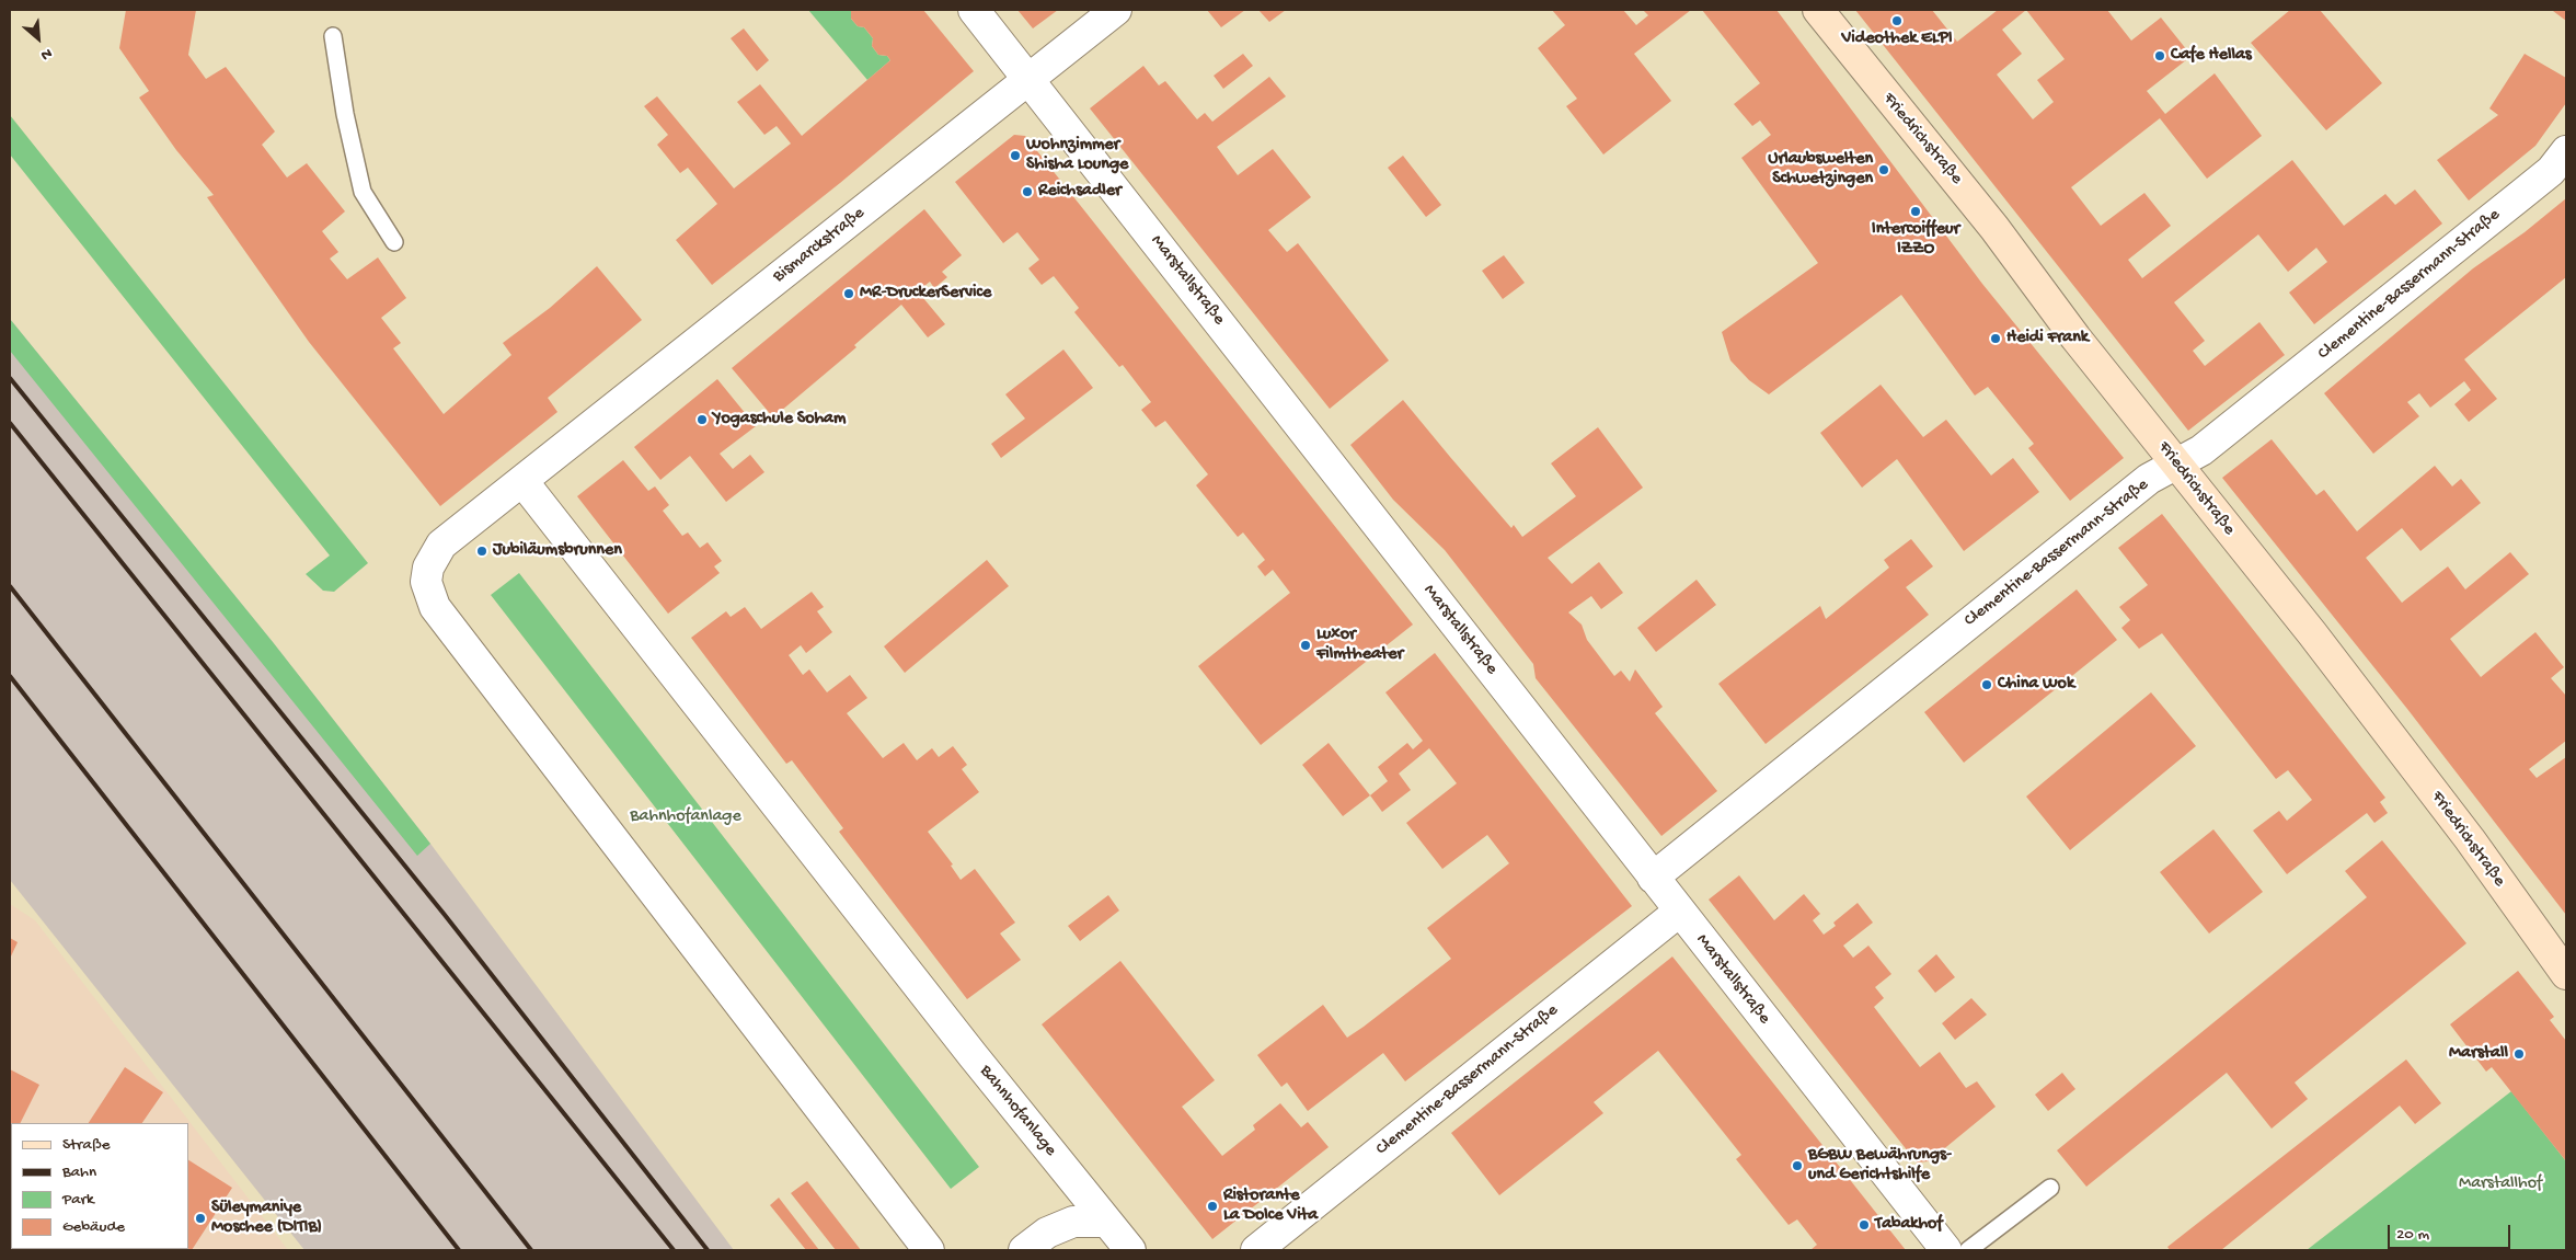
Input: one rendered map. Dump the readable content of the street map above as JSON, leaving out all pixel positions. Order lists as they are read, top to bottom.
{
  "streets": {
    "street": [
      "Friedrichstraße",
      "Bismarckstraße",
      "Marstallstraße",
      "Clementine-Bassermann-Straße",
      "Bahnhofanlage"
    ]
  },
  "crossings": [
    ["Friedrichstraße", "Clementine-Bassermann-Straße"],
    ["Bismarckstraße", "Marstallstraße"],
    ["Bismarckstraße", "Bahnhofanlage"],
    ["Marstallstraße", "Clementine-Bassermann-Straße"]
  ],
  "parks": ["Bahnhofanlage", "Marstallhof"],
  "places": [
    "Videothek ELPI",
    "Cafe Hellas",
    "Wohnzimmer Shisha Lounge",
    "Urlaubswelten Schwetzingen",
    "Reichsadler",
    "Intercoiffeur IZZO",
    "MR-DruckerService",
    "Heidi Frank",
    "Yogaschule Soham",
    "Jubiläumsbrunnen",
    "Luxor Filmtheater",
    "China Wok",
    "Marstall",
    "BGBW Bewährungs- und Gerichtshilfe",
    "Ristorante La Dolce Vita",
    "Süleymaniye Moschee (DITIB)",
    "Tabakhof"
  ],
  "legend": [
    "Straße",
    "Bahn",
    "Park",
    "Gebäude"
  ],
  "scale_bar": "20 m",
  "north": "bottom right"
}
